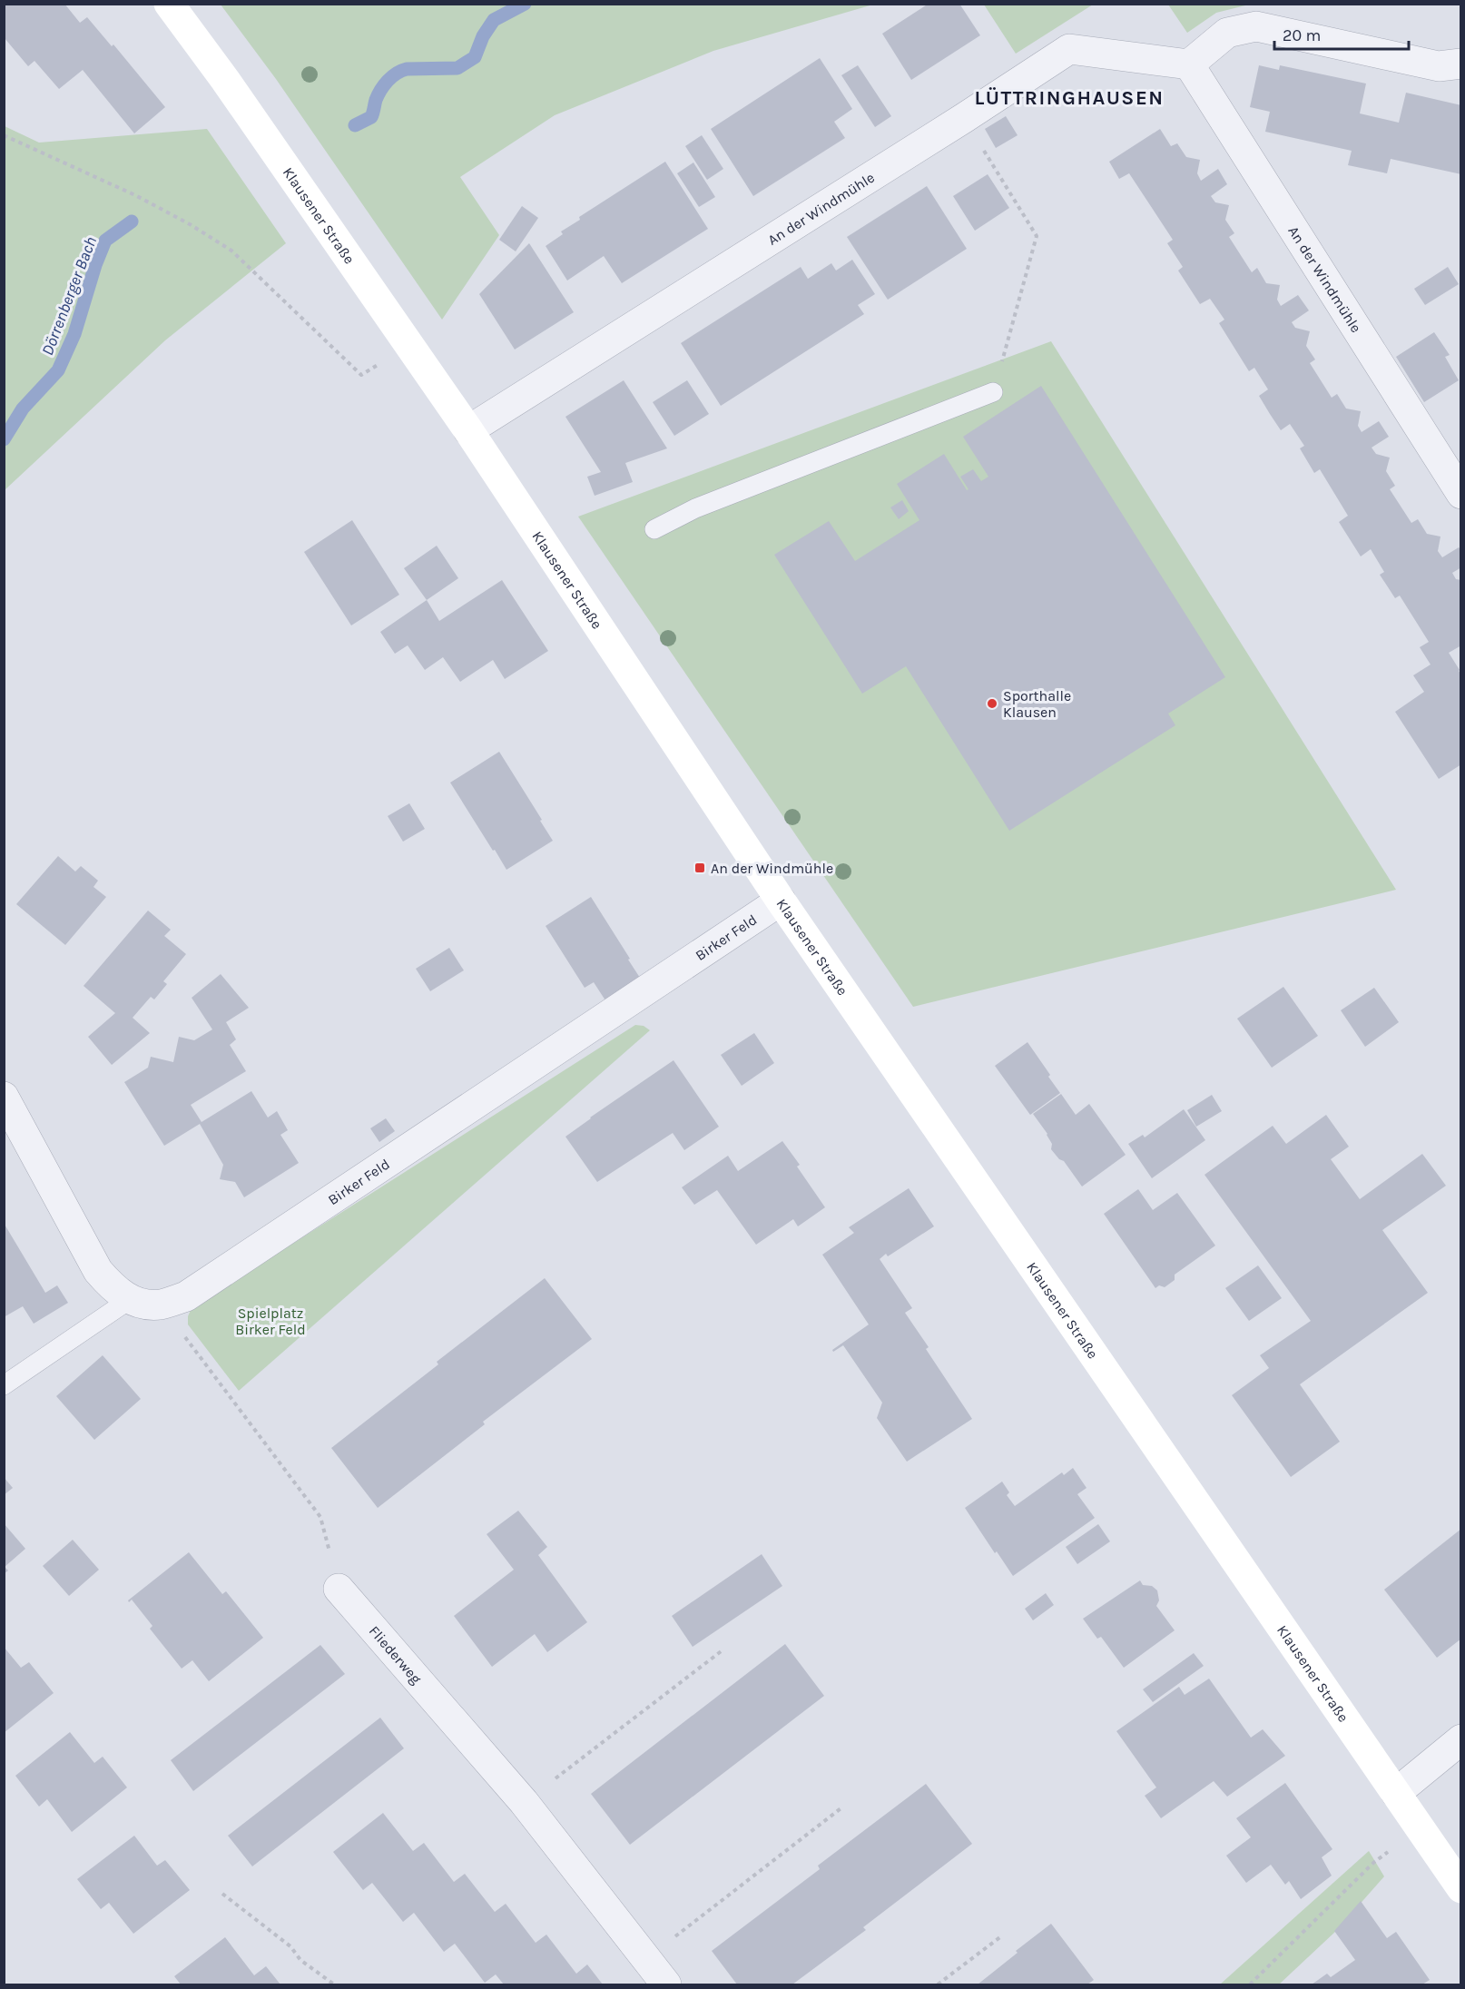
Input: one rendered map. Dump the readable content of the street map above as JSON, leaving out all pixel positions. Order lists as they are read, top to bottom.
{
  "streets": {
    "main road": ["Klausener Straße"],
    "street": ["An der Windmühle", "Birker Feld", "Fliederweg"]
  },
  "crossings": [
    ["An der Windmühle", "Klausener Straße"],
    ["Klausener Straße", "Birker Feld"]
  ],
  "districts": ["LÜTTRINGHAUSEN"],
  "water": ["Dörrenberger Bach"],
  "parks": ["Spielplatz Birker Feld"],
  "places": {
    "other": ["Sporthalle Klausen"],
    "transit": ["An der Windmühle"]
  },
  "scale_bar": "20 m"
}
